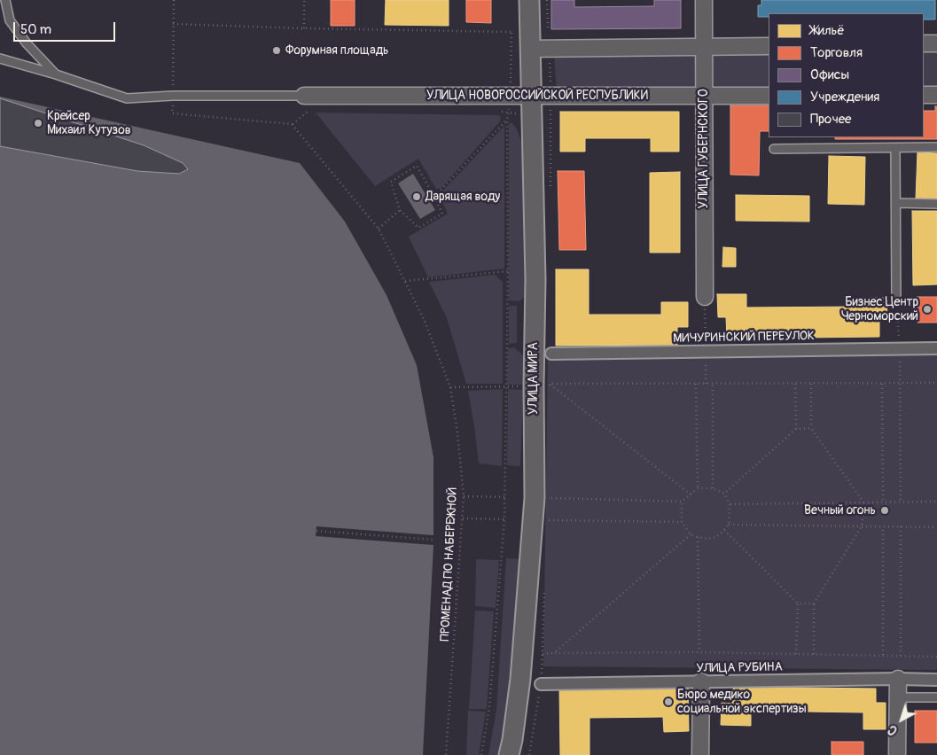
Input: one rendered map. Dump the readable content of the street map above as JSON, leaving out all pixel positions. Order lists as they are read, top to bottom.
{
  "streets": {
    "street": [
      "УЛИЦА НОВОРОССИЙСКОЙ РЕСПУБЛИКИ",
      "УЛИЦА ГУБЕРНСКОГО",
      "МИЧУРИНСКИЙ ПЕРЕУЛОК",
      "УЛИЦА МИРА",
      "УЛИЦА РУБИНА"
    ],
    "path": ["ПРОМЕНАД ПО НАБЕРЕЖНОЙ"]
  },
  "crossings": [
    ["УЛИЦА НОВОРОССИЙСКОЙ РЕСПУБЛИКИ", "УЛИЦА ГУБЕРНСКОГО"],
    ["УЛИЦА НОВОРОССИЙСКОЙ РЕСПУБЛИКИ", "УЛИЦА МИРА"]
  ],
  "places": [
    "Форумная площадь",
    "Крейсер Михаил Кутузов",
    "Дарящая воду",
    "Бизнес Центр Черноморский",
    "Вечный огонь",
    "Бюро медико социальной экспертизы"
  ],
  "legend": [
    "Жильё",
    "Торговля",
    "Офисы",
    "Учреждения",
    "Прочее"
  ],
  "scale_bar": "50 m",
  "north": "bottom left"
}
